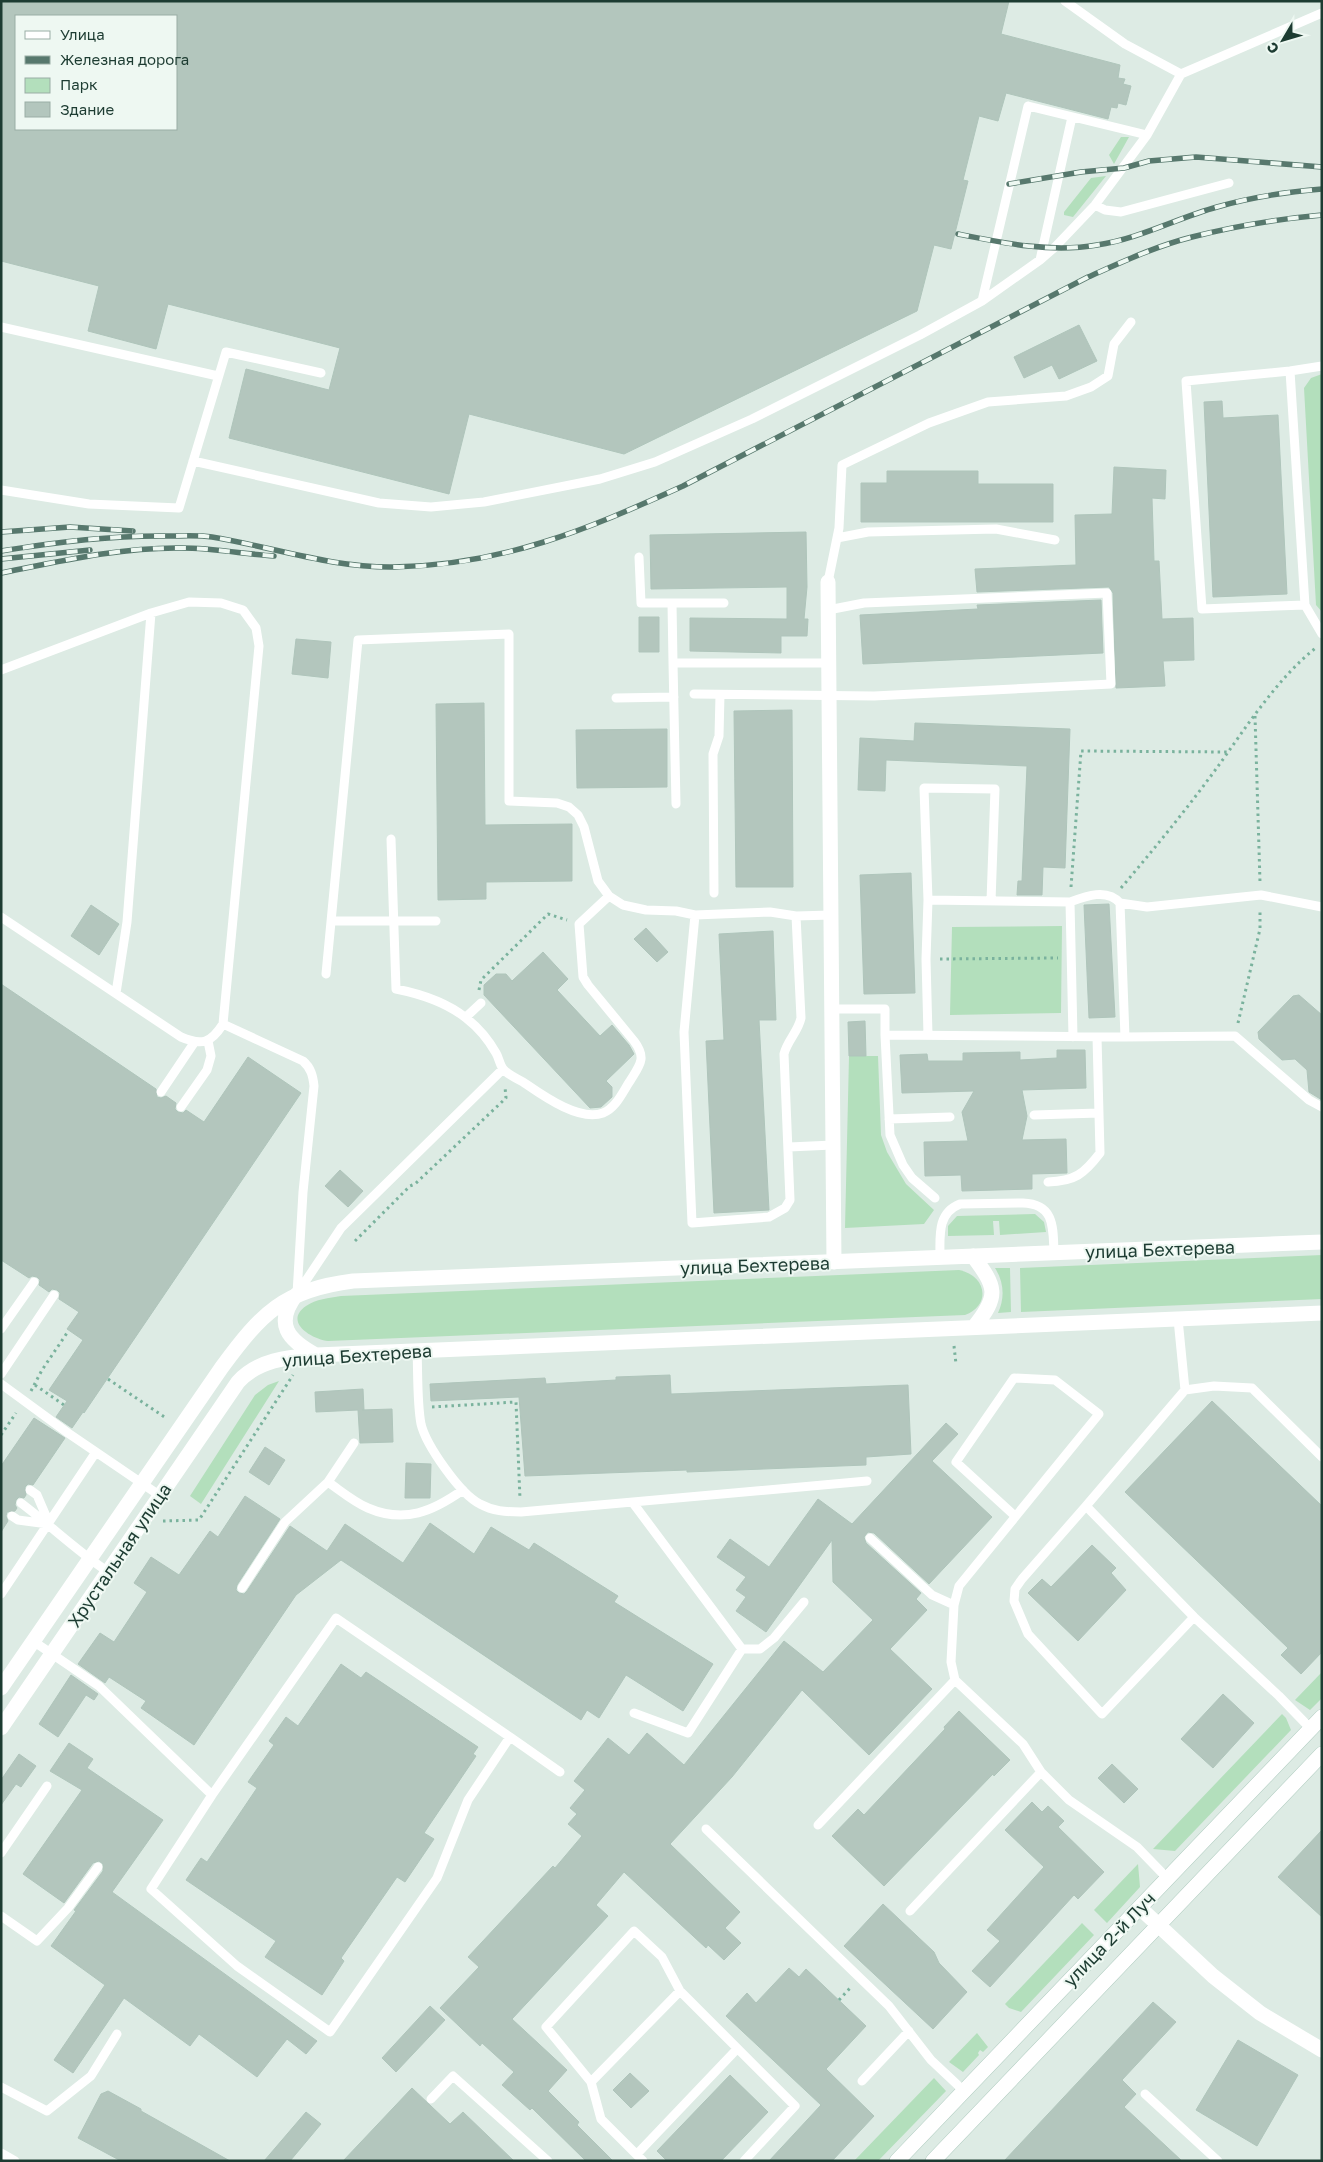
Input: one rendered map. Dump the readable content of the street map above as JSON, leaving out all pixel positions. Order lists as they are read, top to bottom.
{
  "streets": {
    "street": ["улица Бехтерева", "Хрустальная улица", "улица 2-й Луч"]
  },
  "crossings": [
    ["улица Бехтерева", "Хрустальная улица"]
  ],
  "legend": [
    "Улица",
    "Железная дорога",
    "Парк",
    "Здание"
  ],
  "north": "bottom left"
}
